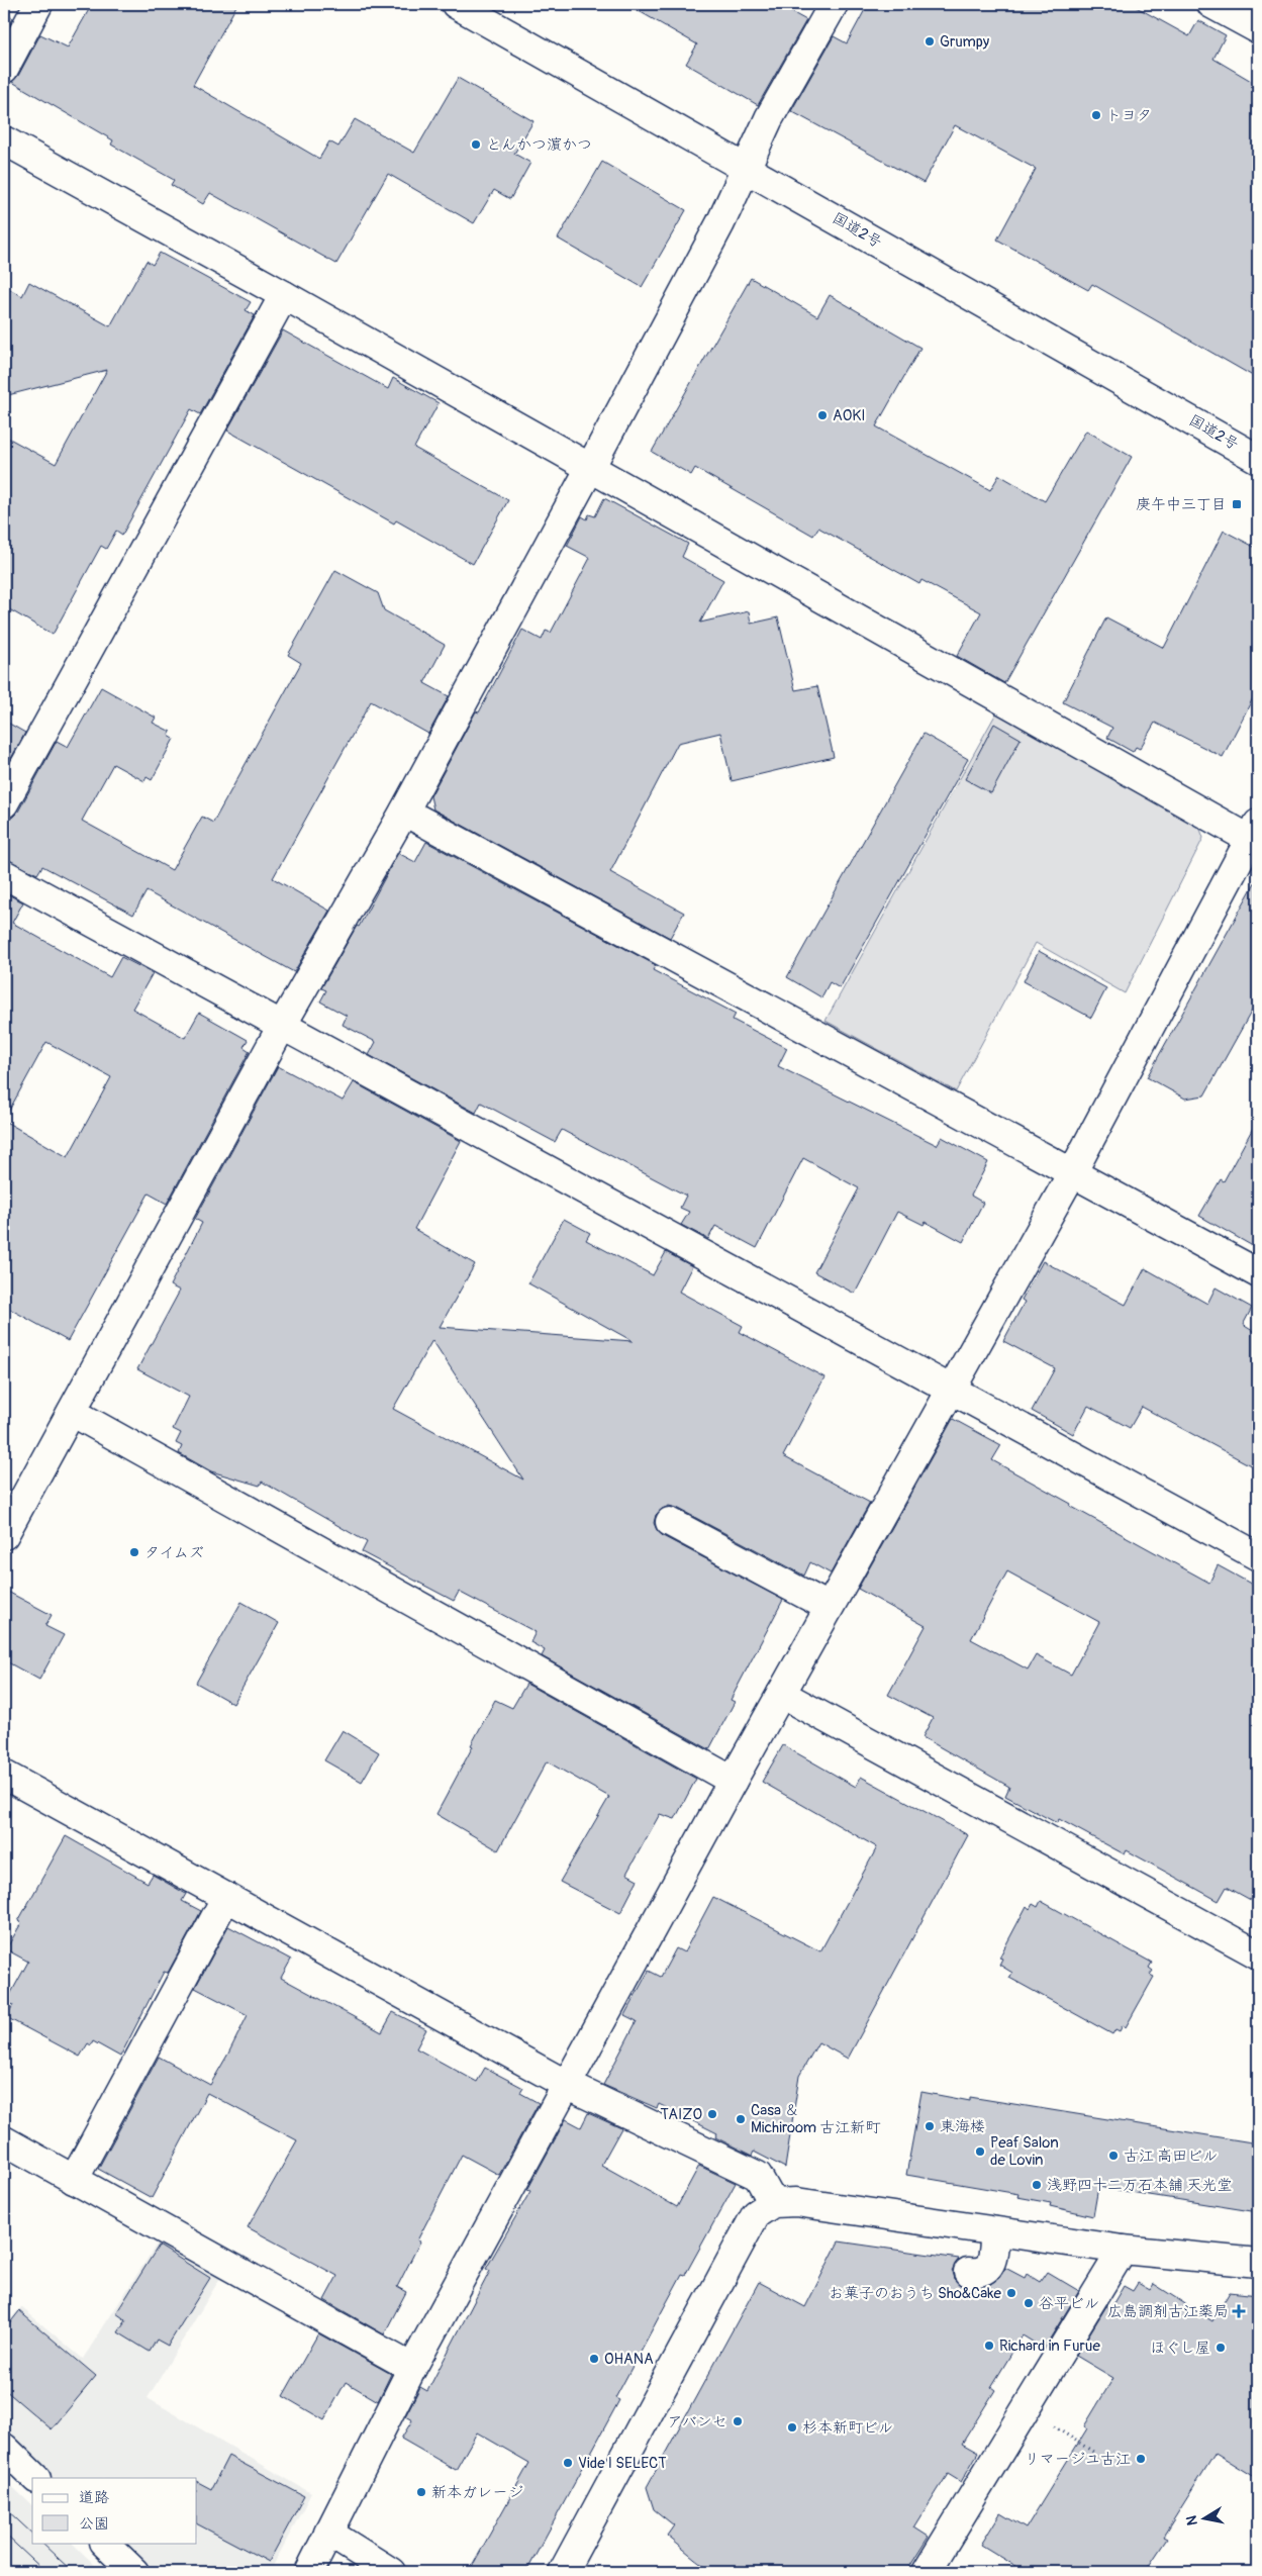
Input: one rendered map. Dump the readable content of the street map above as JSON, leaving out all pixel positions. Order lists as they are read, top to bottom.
{
  "streets": {
    "main road": ["国道2号"]
  },
  "places": {
    "other": [
      "Grumpy",
      "トヨタ",
      "とんかつ濵かつ",
      "AOKI",
      "タイムズ",
      "TAIZO",
      "Casa ＆ Michiroom 古江新町",
      "東海楼",
      "Peaf Salon de Lovin",
      "古江 高田ビル",
      "浅野四十二万石本舗 天光堂",
      "お菓子のおうち Sho&Cake",
      "谷平ビル",
      "Richard in Furue",
      "ほぐし屋",
      "OHANA",
      "アバンセ",
      "杉本新町ビル",
      "リマージユ古江",
      "Vide I SELECT",
      "新本ガレージ"
    ],
    "transit": ["庚午中三丁目"],
    "health": ["広島調剤古江薬局"]
  },
  "legend": ["道路", "公園"],
  "north": "left"
}
